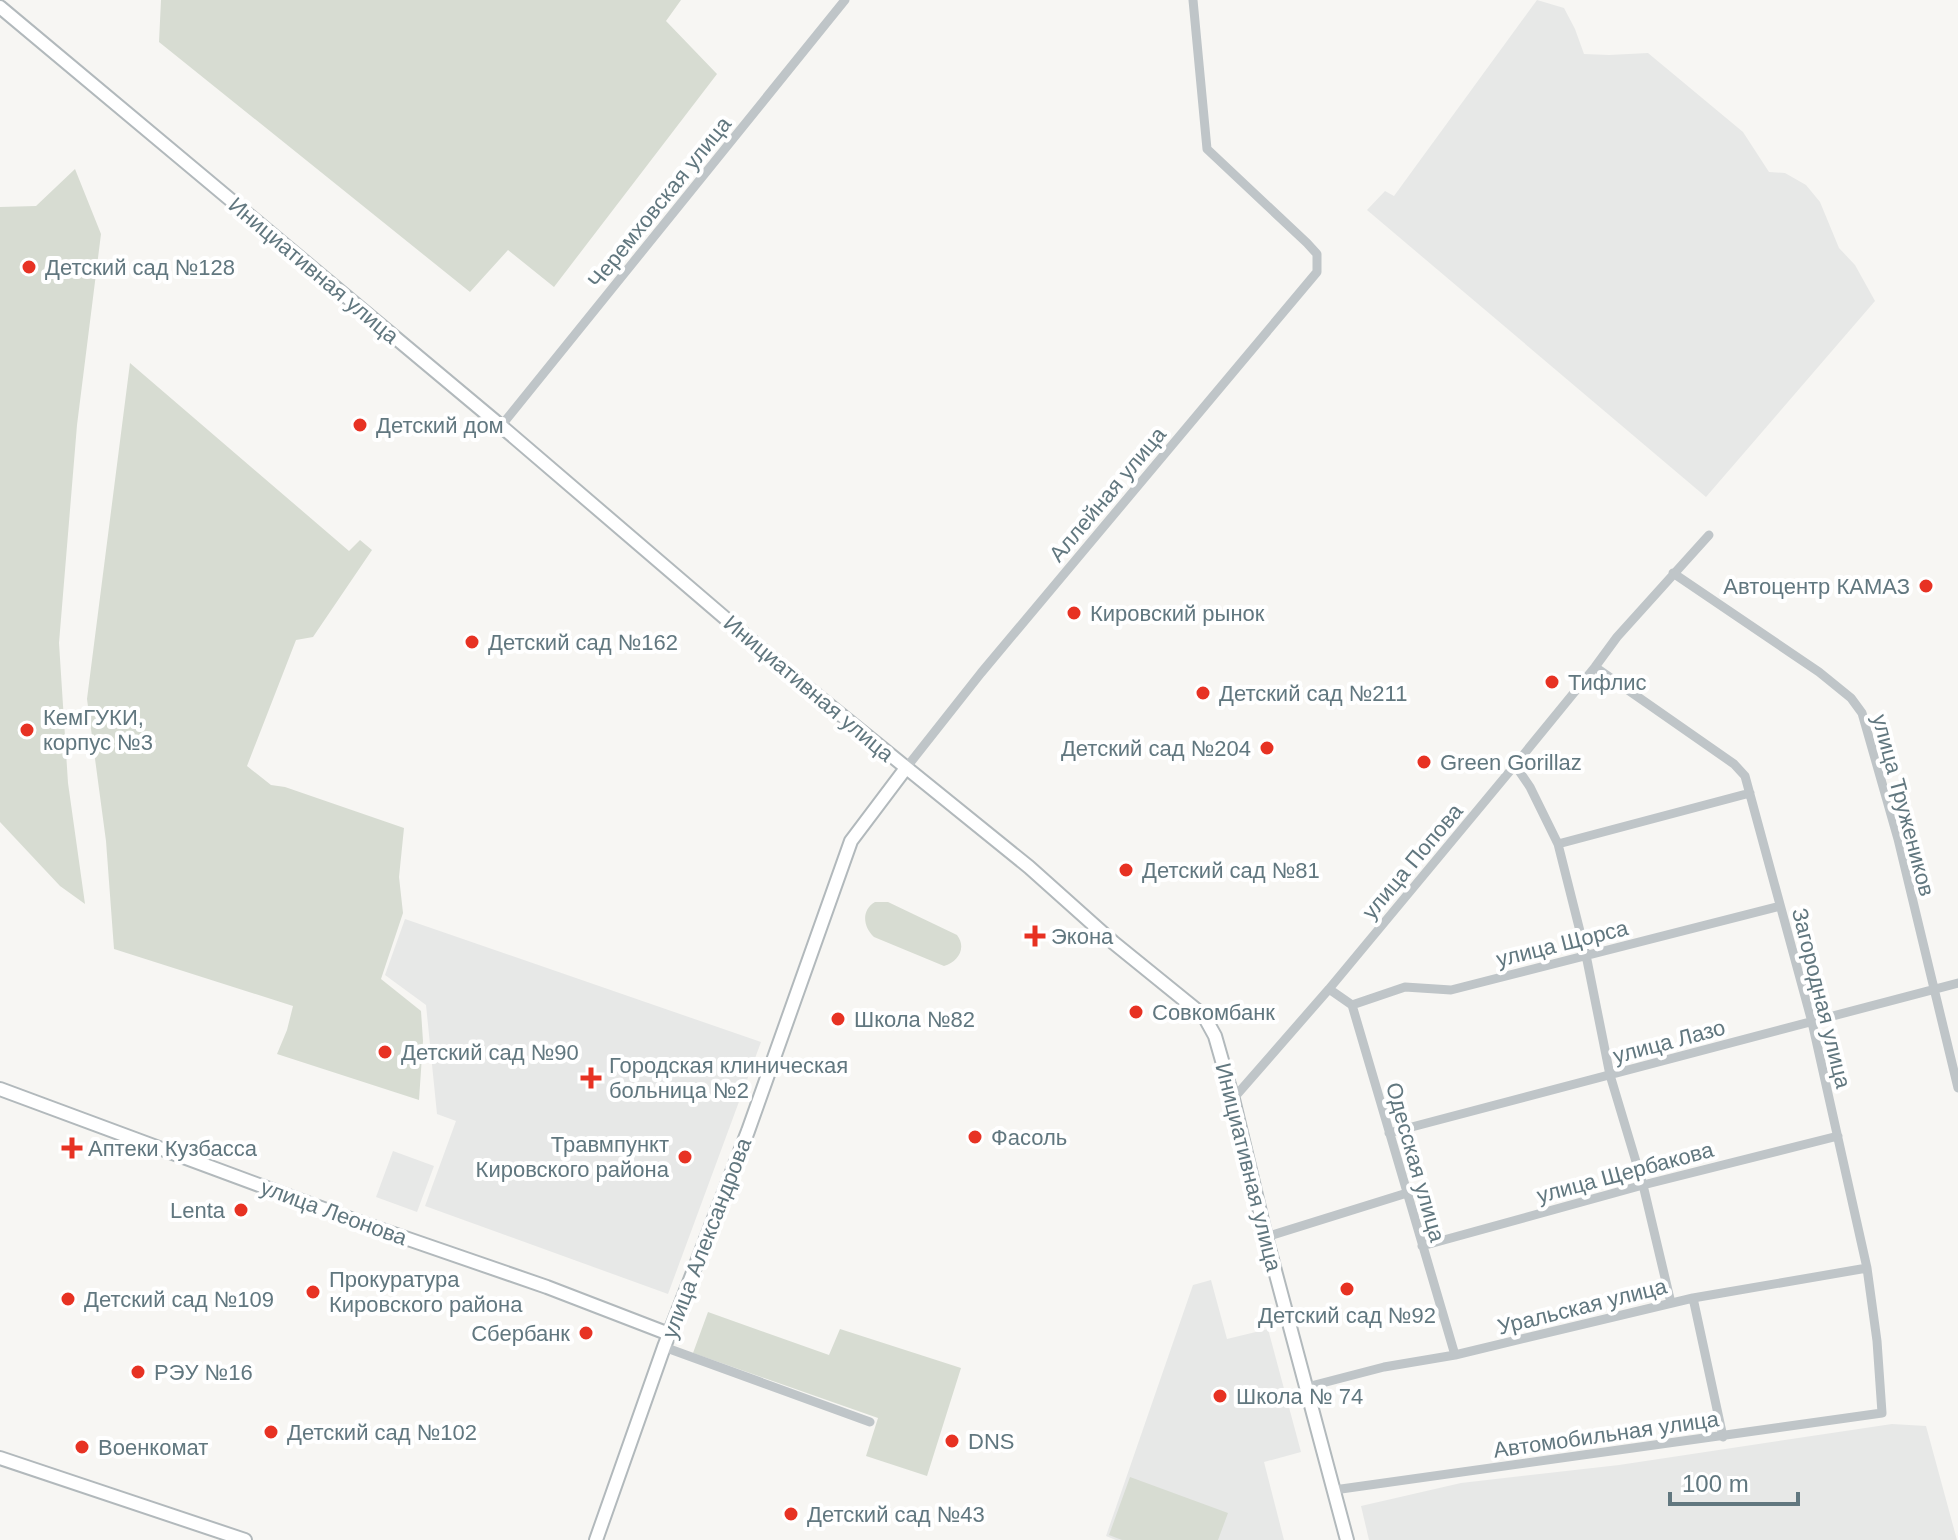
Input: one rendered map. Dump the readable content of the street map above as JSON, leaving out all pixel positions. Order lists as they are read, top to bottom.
{
  "streets": {
    "main road": ["Инициативная улица", "улица Леонова", "улица Александрова"],
    "street": [
      "Черемховская улица",
      "Аллейная улица",
      "улица Тружеников",
      "улица Попова",
      "улица Щорса",
      "Загородная улица",
      "улица Лазо",
      "Одесская улица",
      "улица Щербакова",
      "Уральская улица",
      "Автомобильная улица"
    ]
  },
  "crossings": [
    ["Черемховская улица", "Инициативная улица"],
    ["Инициативная улица", "Аллейная улица"],
    ["Инициативная улица", "улица Попова"],
    ["Инициативная улица", "улица Александрова"],
    ["Инициативная улица", "Уральская улица"],
    ["Инициативная улица", "Автомобильная улица"],
    ["Аллейная улица", "улица Александрова"],
    ["улица Тружеников", "улица Попова"],
    ["улица Тружеников", "улица Лазо"],
    ["улица Попова", "Загородная улица"],
    ["улица Щорса", "Загородная улица"],
    ["улица Щорса", "Одесская улица"],
    ["Загородная улица", "улица Лазо"],
    ["Загородная улица", "улица Щербакова"],
    ["Загородная улица", "Уральская улица"],
    ["Загородная улица", "Автомобильная улица"],
    ["улица Лазо", "Одесская улица"],
    ["Одесская улица", "улица Щербакова"],
    ["Одесская улица", "Уральская улица"],
    ["улица Леонова", "улица Александрова"]
  ],
  "places": {
    "other": [
      "Детский сад №128",
      "Детский дом",
      "Автоцентр КАМАЗ",
      "Кировский рынок",
      "Детский сад №162",
      "Тифлис",
      "Детский сад №211",
      "КемГУКИ, корпус №3",
      "Детский сад №204",
      "Green Gorillaz",
      "Детский сад №81",
      "Совкомбанк",
      "Школа №82",
      "Детский сад №90",
      "Фасоль",
      "Травмпункт Кировского района",
      "Lenta",
      "Детский сад №92",
      "Прокуратура Кировского района",
      "Детский сад №109",
      "Сбербанк",
      "РЭУ №16",
      "Школа № 74",
      "Детский сад №102",
      "DNS",
      "Военкомат",
      "Детский сад №43"
    ],
    "health": ["Экона", "Городская клиническая больница №2", "Аптеки Кузбасса"]
  },
  "scale_bar": "100 m"
}
